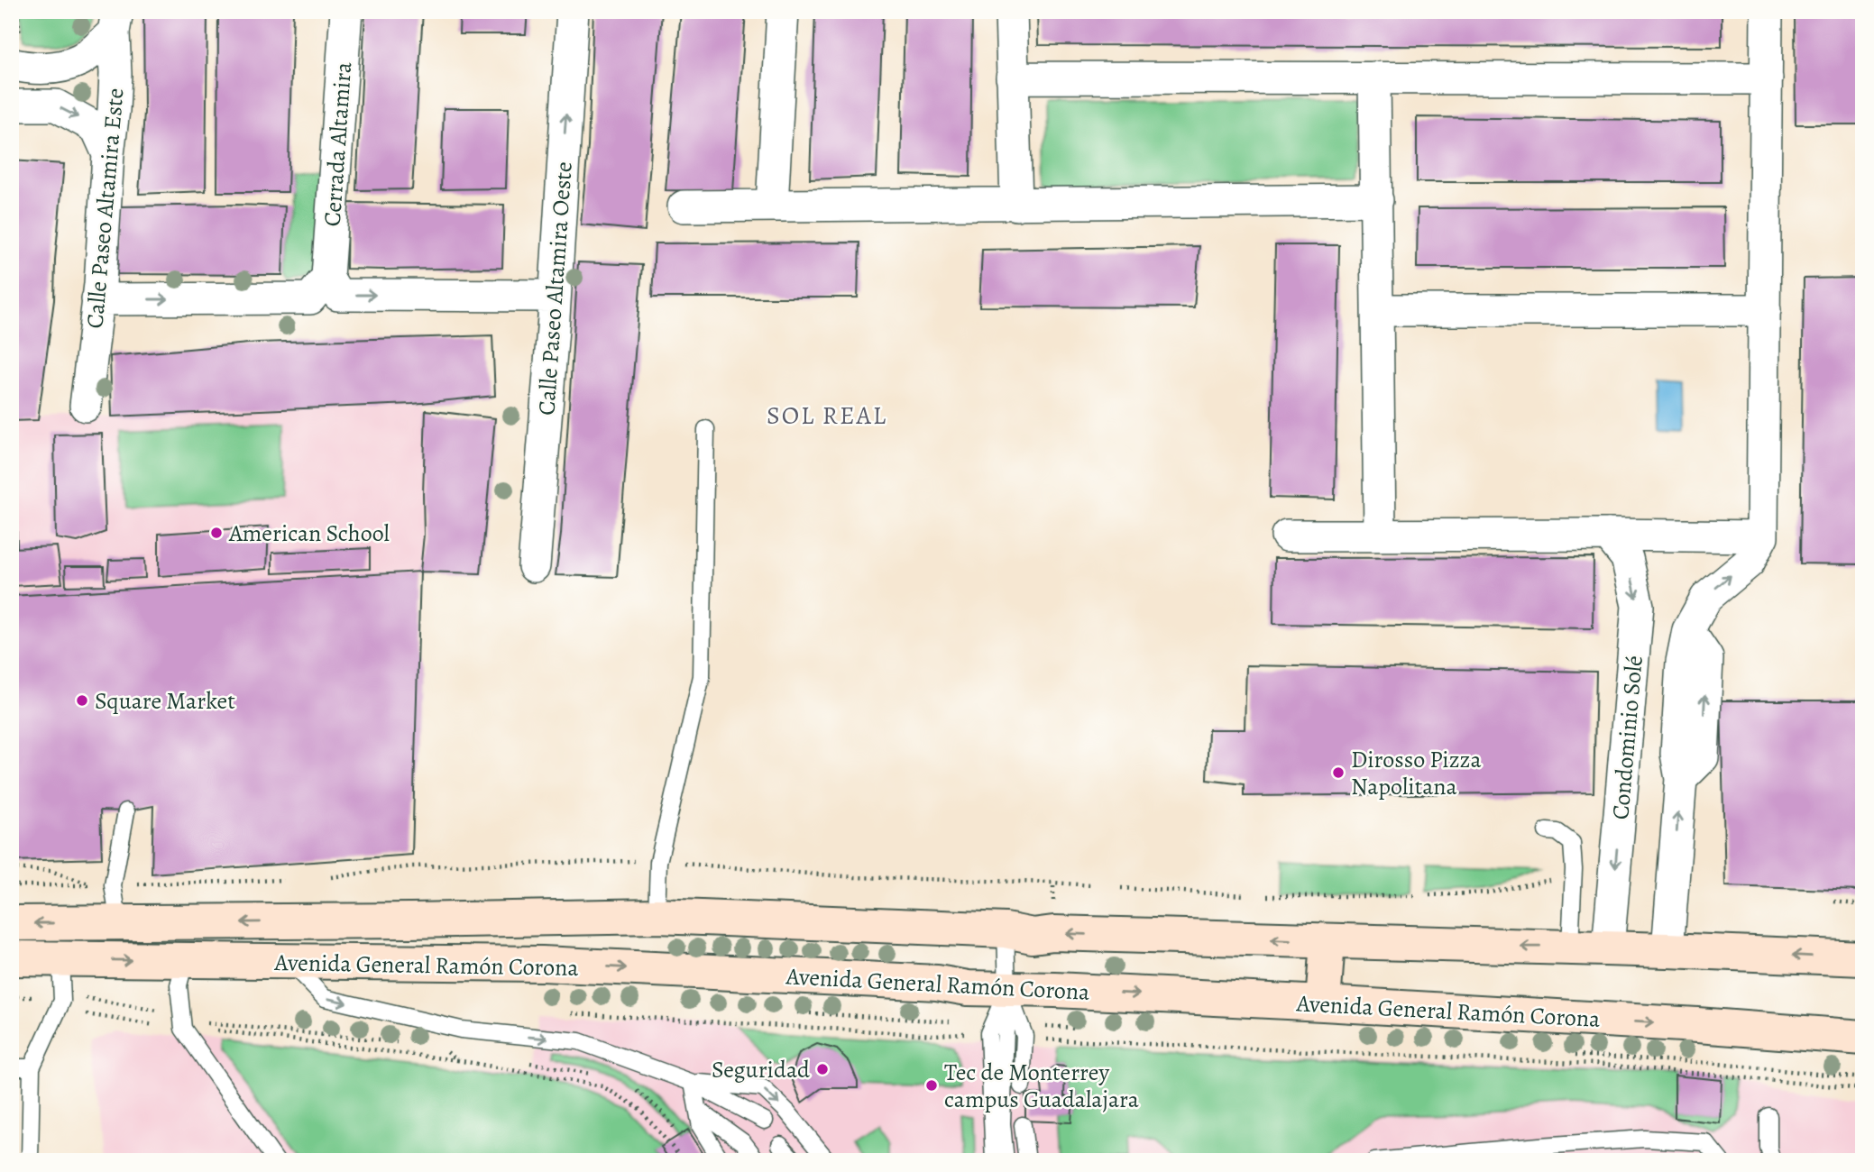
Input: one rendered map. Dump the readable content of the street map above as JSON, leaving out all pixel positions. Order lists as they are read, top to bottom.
{
  "streets": {
    "main road": ["Avenida General Ramón Corona"],
    "street": [
      "Cerrada Altamira",
      "Calle Paseo Altamira Este",
      "Calle Paseo Altamira Oeste",
      "Condominio Solé"
    ]
  },
  "crossings": [
    ["Condominio Solé", "Avenida General Ramón Corona"]
  ],
  "districts": ["SOL REAL"],
  "places": [
    "American School",
    "Square Market",
    "Dirosso Pizza Napolitana",
    "Seguridad",
    "Tec de Monterrey campus Guadalajara"
  ]
}
